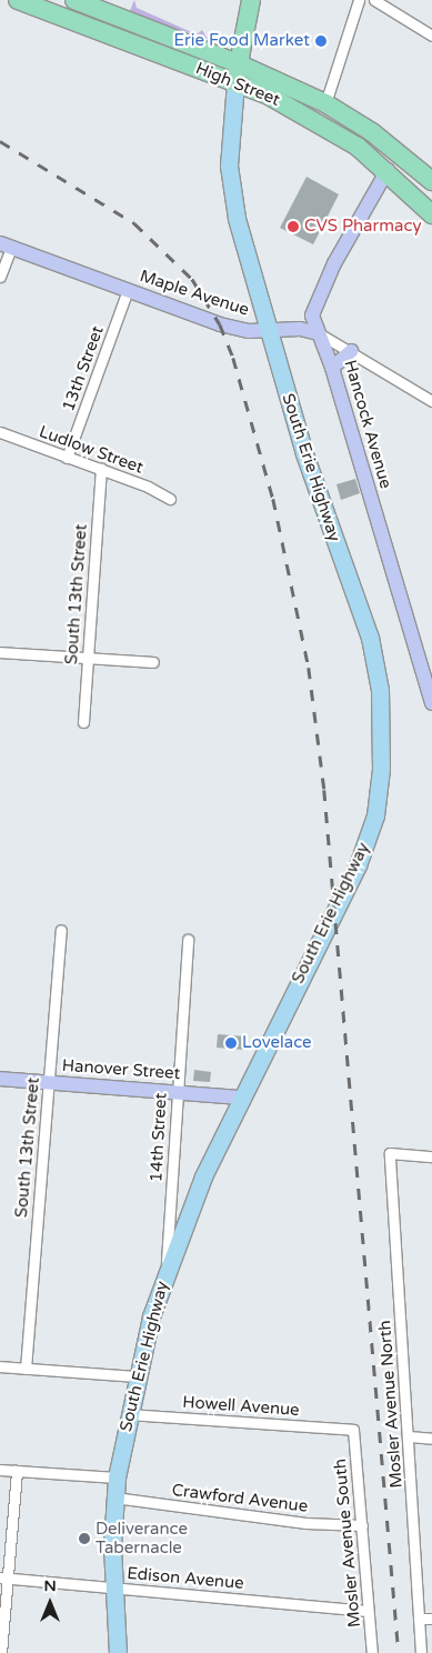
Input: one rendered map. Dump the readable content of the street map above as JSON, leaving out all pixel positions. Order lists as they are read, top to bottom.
{
  "streets": {
    "highway": ["High Street", "South Erie Highway"],
    "street": [
      "Maple Avenue",
      "13th Street",
      "Hancock Avenue",
      "Ludlow Street",
      "South 13th Street",
      "Hanover Street",
      "14th Street",
      "Mosler Avenue North",
      "Howell Avenue",
      "Crawford Avenue",
      "Mosler Avenue South",
      "Edison Avenue"
    ]
  },
  "crossings": [
    ["High Street", "Hancock Avenue"],
    ["High Street", "South Erie Highway"],
    ["Maple Avenue", "13th Street"],
    ["Maple Avenue", "Hancock Avenue"],
    ["Maple Avenue", "South Erie Highway"],
    ["13th Street", "Ludlow Street"],
    ["Ludlow Street", "South 13th Street"],
    ["South Erie Highway", "Hanover Street"],
    ["South Erie Highway", "14th Street"],
    ["South Erie Highway", "Howell Avenue"],
    ["South Erie Highway", "Crawford Avenue"],
    ["South Erie Highway", "Edison Avenue"],
    ["South 13th Street", "Hanover Street"],
    ["Hanover Street", "14th Street"],
    ["Howell Avenue", "Mosler Avenue South"],
    ["Crawford Avenue", "Mosler Avenue South"],
    ["Mosler Avenue South", "Edison Avenue"]
  ],
  "places": [
    "Erie Food Market",
    "CVS Pharmacy",
    "Lovelace",
    "Deliverance Tabernacle"
  ],
  "north": "top"
}
